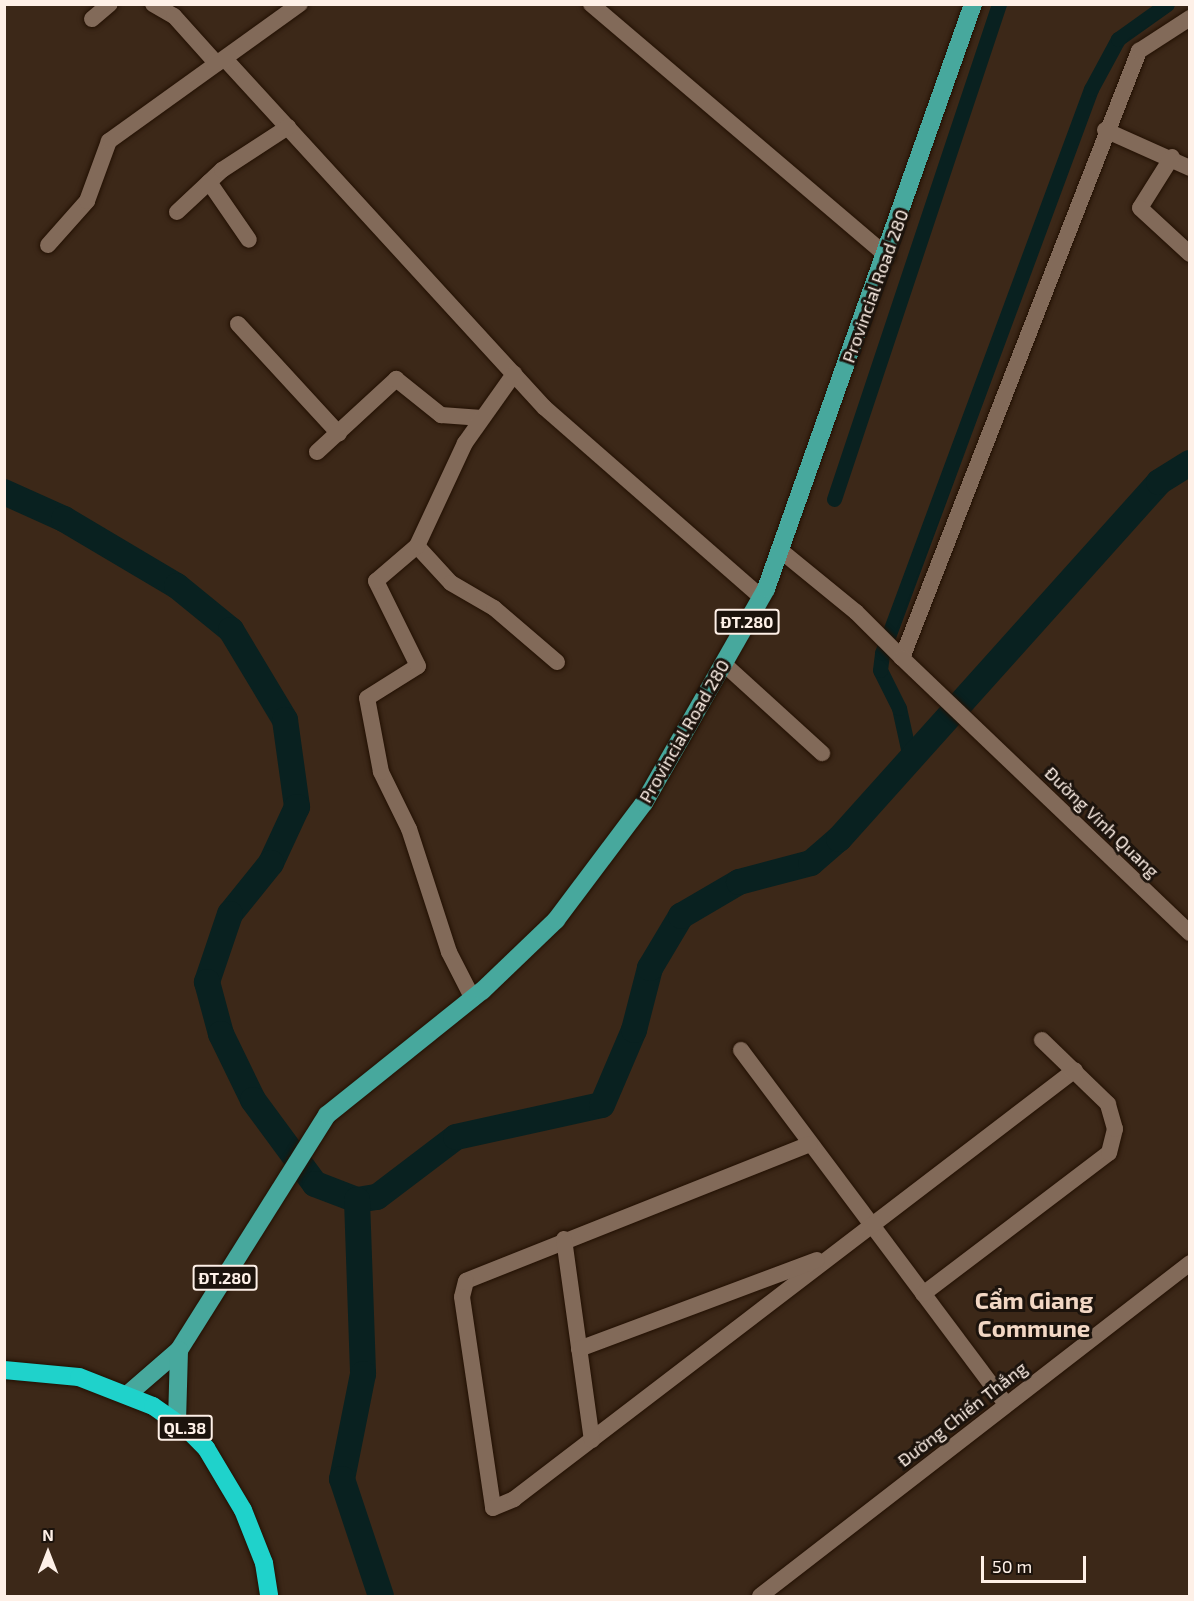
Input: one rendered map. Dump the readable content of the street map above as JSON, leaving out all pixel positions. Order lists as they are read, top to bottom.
{
  "streets": {
    "highway": ["QL.38"],
    "main road": ["Provincial Road 280", "ĐT.280"],
    "street": ["Đường Vinh Quang", "Đường Chiến Thắng"]
  },
  "crossings": [
    ["Provincial Road 280", "ĐT.280"],
    ["Provincial Road 280", "Đường Vinh Quang"],
    ["ĐT.280", "QL.38"]
  ],
  "districts": ["Cẩm Giang Commune"],
  "scale_bar": "50 m",
  "north": "top"
}
